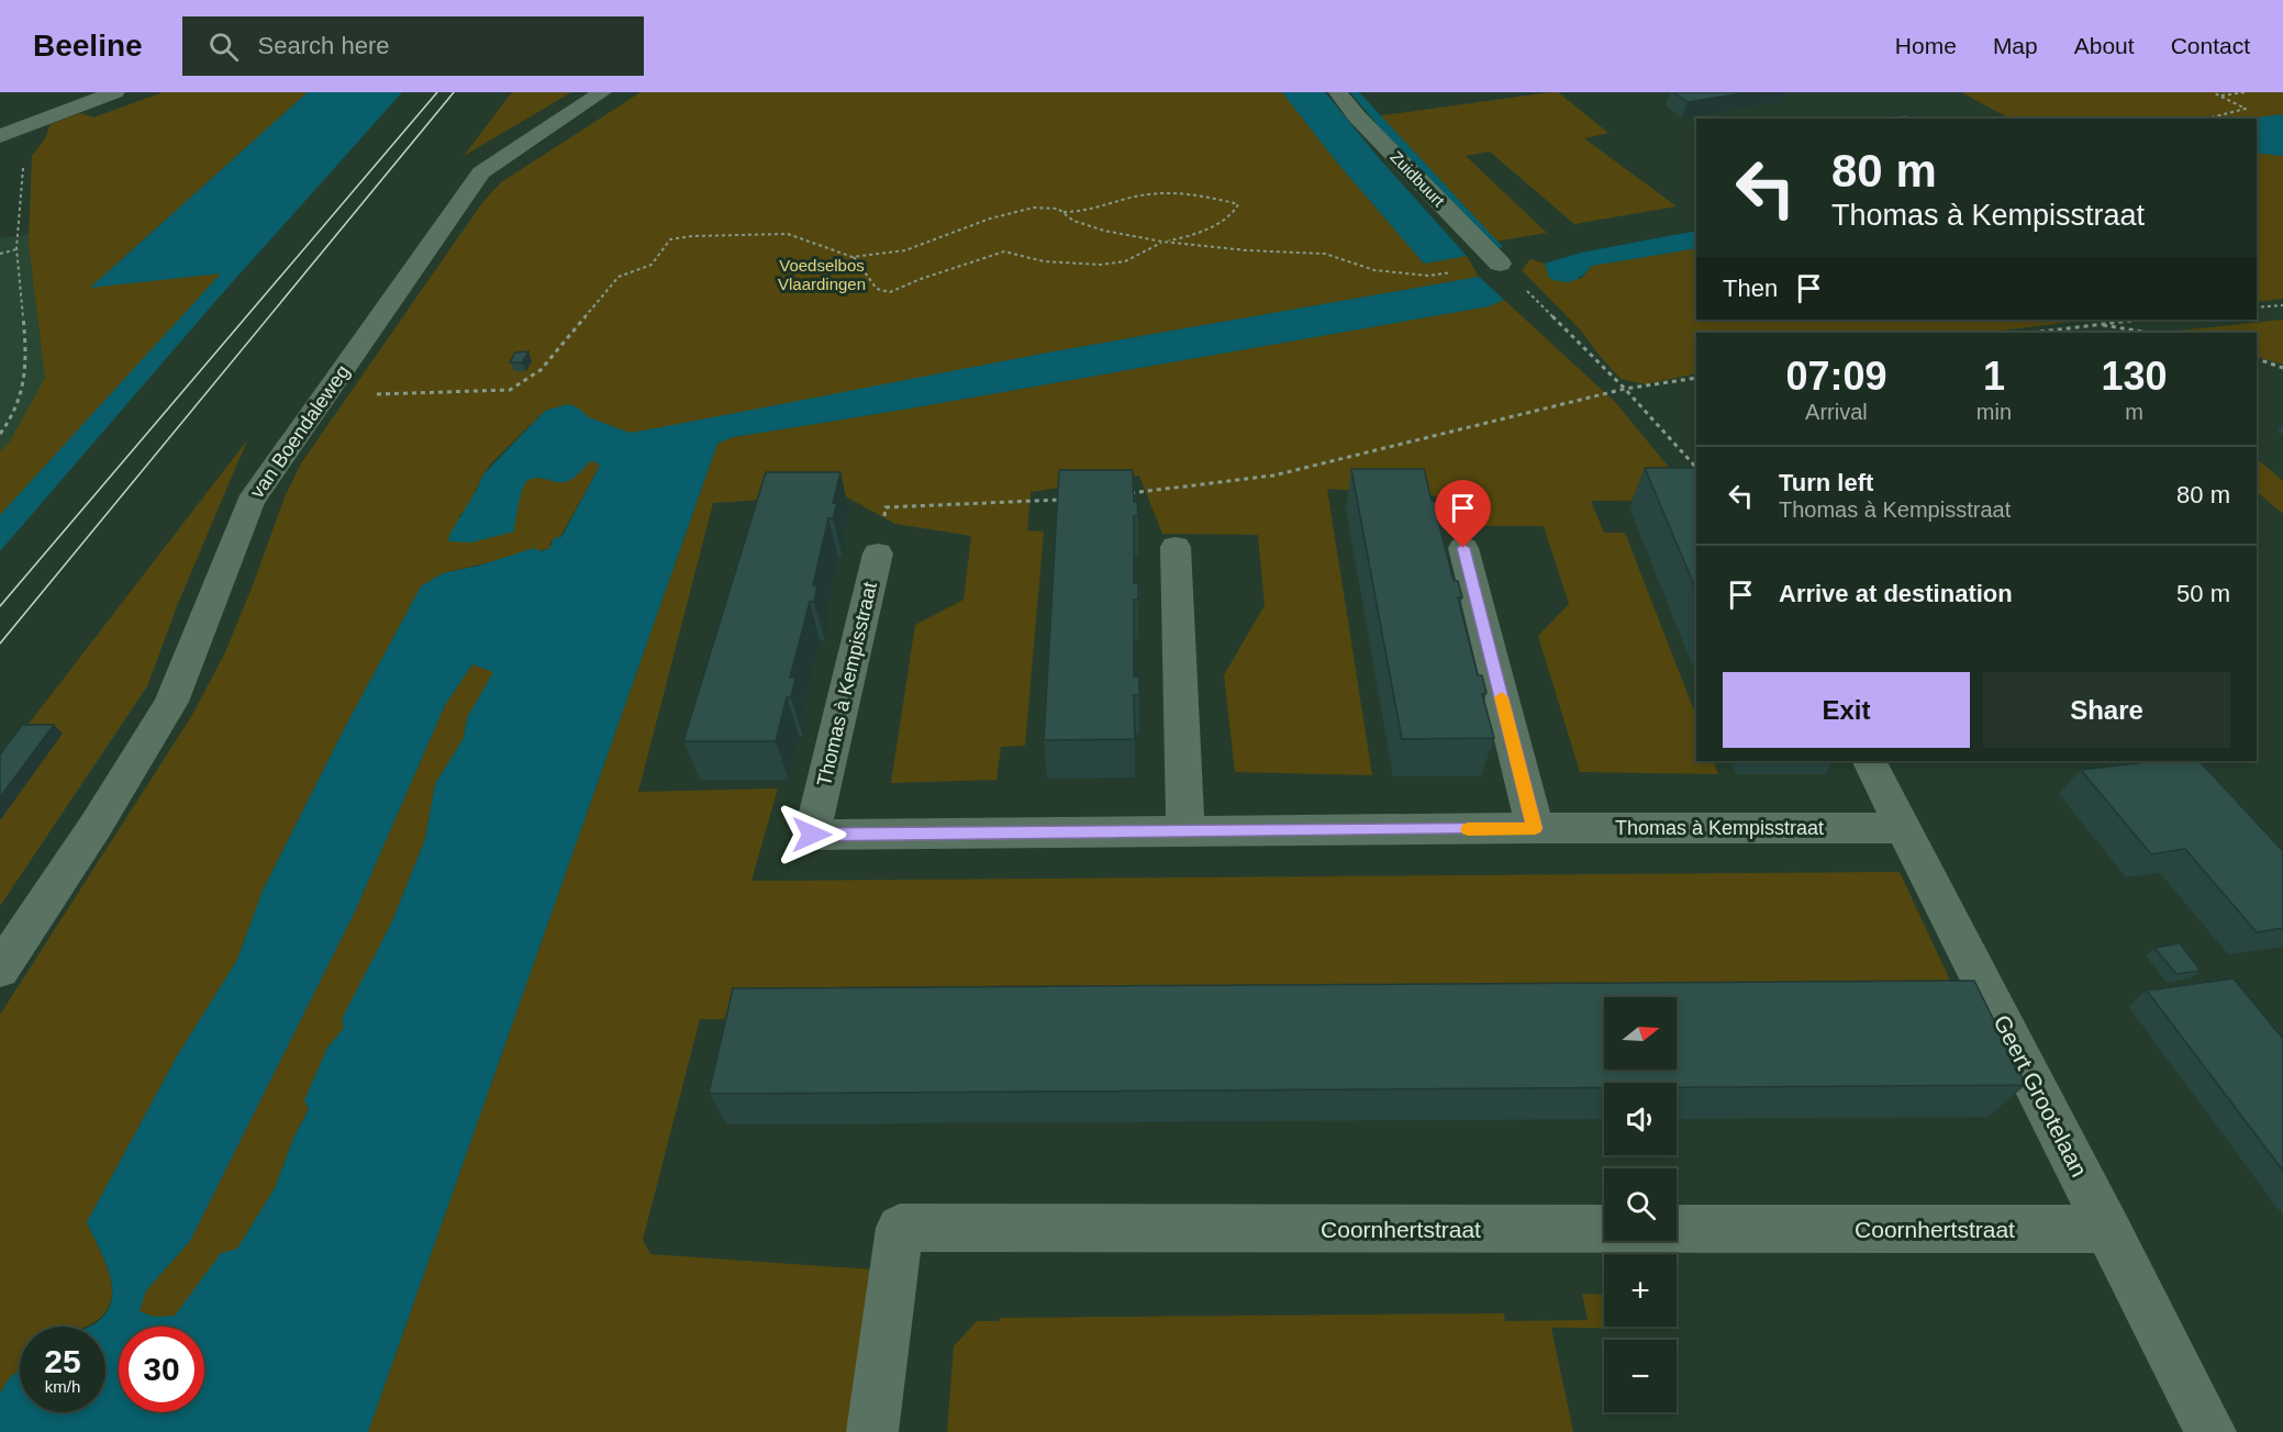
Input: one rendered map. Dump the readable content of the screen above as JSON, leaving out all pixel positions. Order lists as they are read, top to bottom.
{
  "streets": {
    "street": [
      "Zuidbuurt",
      "van Boendaleweg",
      "Thomas à Kempisstraat",
      "Geert Grootelaan",
      "Coornhertstraat"
    ]
  },
  "crossings": [
    ["Thomas à Kempisstraat", "Geert Grootelaan"],
    ["Geert Grootelaan", "Coornhertstraat"]
  ],
  "parks": ["Voedselbos Vlaardingen"],
  "north": "right",
  "page": {
    "header": "Beeline",
    "search": "Search here",
    "nav": [
      "Home",
      "Map",
      "About",
      "Contact"
    ],
    "turn": ["80 m", "Thomas à Kempisstraat"],
    "then": "Then",
    "eta": [
      "07:09",
      "Arrival",
      "1",
      "min",
      "130",
      "m"
    ],
    "list": [
      {
        "name": "Turn left",
        "note": "Thomas à Kempisstraat",
        "value": "80 m"
      },
      {
        "name": "Arrive at destination",
        "value": "50 m"
      }
    ],
    "buttons": ["Exit", "Share"],
    "map_buttons": ["+", "−"],
    "speed": "25 km/h",
    "limit": "30"
  }
}
